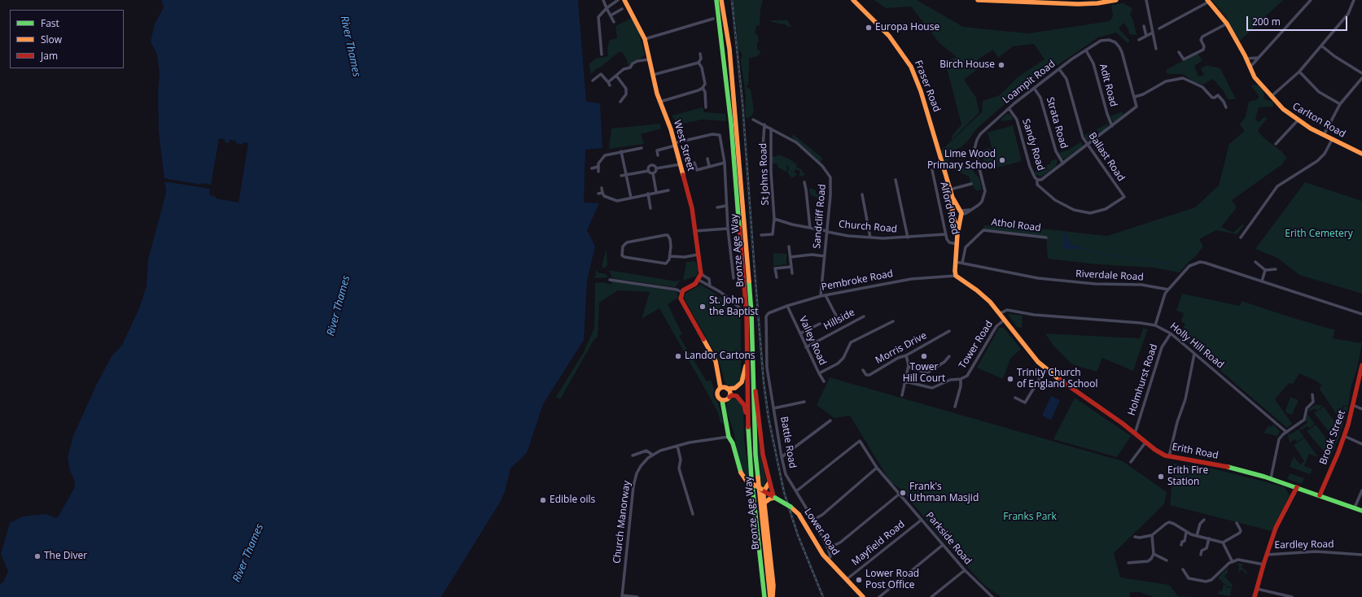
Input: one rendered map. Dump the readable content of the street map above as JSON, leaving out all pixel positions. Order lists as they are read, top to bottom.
{
  "streets": {
    "main road": [
      "Fraser Road",
      "Carlton Road",
      "West Street",
      "Bronze Age Way",
      "Brook Street",
      "Erith Road",
      "Lower Road"
    ],
    "street": [
      "Loampit Road",
      "Adit Road",
      "Strata Road",
      "Sandy Road",
      "Ballast Road",
      "St Johns Road",
      "Alford Road",
      "Sandcliff Road",
      "Athol Road",
      "Church Road",
      "Riverdale Road",
      "Pembroke Road",
      "Hillside",
      "Valley Road",
      "Tower Road",
      "Holly Hill Road",
      "Morris Drive",
      "Holmhurst Road",
      "Battle Road",
      "Church Manorway",
      "Parkside Road",
      "Mayfield Road",
      "Eardley Road"
    ]
  },
  "crossings": [
    ["Loampit Road", "Adit Road"],
    ["Loampit Road", "Fraser Road"],
    ["Loampit Road", "Strata Road"],
    ["Loampit Road", "Sandy Road"],
    ["Loampit Road", "Ballast Road"],
    ["Fraser Road", "Alford Road"],
    ["Fraser Road", "Riverdale Road"],
    ["Fraser Road", "Pembroke Road"],
    ["Fraser Road", "Erith Road"],
    ["Sandy Road", "Ballast Road"],
    ["St Johns Road", "Sandcliff Road"],
    ["St Johns Road", "Church Road"],
    ["Alford Road", "Church Road"],
    ["Sandcliff Road", "Church Road"],
    ["Sandcliff Road", "Pembroke Road"],
    ["Athol Road", "Riverdale Road"],
    ["Pembroke Road", "Valley Road"],
    ["Pembroke Road", "Battle Road"],
    ["Pembroke Road", "Erith Road"],
    ["Hillside", "Valley Road"],
    ["Tower Road", "Erith Road"],
    ["Holly Hill Road", "Holmhurst Road"],
    ["Holly Hill Road", "Erith Road"],
    ["Holmhurst Road", "Erith Road"],
    ["Brook Street", "Erith Road"],
    ["Battle Road", "Lower Road"],
    ["Battle Road", "Parkside Road"],
    ["Church Manorway", "Lower Road"],
    ["Lower Road", "Mayfield Road"],
    ["Parkside Road", "Mayfield Road"]
  ],
  "water": ["River Thames"],
  "parks": ["Erith Cemetery", "Franks Park"],
  "places": [
    "Europa House",
    "Birch House",
    "Lime Wood Primary School",
    "St. John the Baptist",
    "Landor Cartons",
    "Tower Hill Court",
    "Trinity Church of England School",
    "Erith Fire Station",
    "Frank's Uthman Masjid",
    "Edible oils",
    "The Diver",
    "Lower Road Post Office"
  ],
  "legend": ["Fast", "Slow", "Jam"],
  "scale_bar": "200 m"
}
